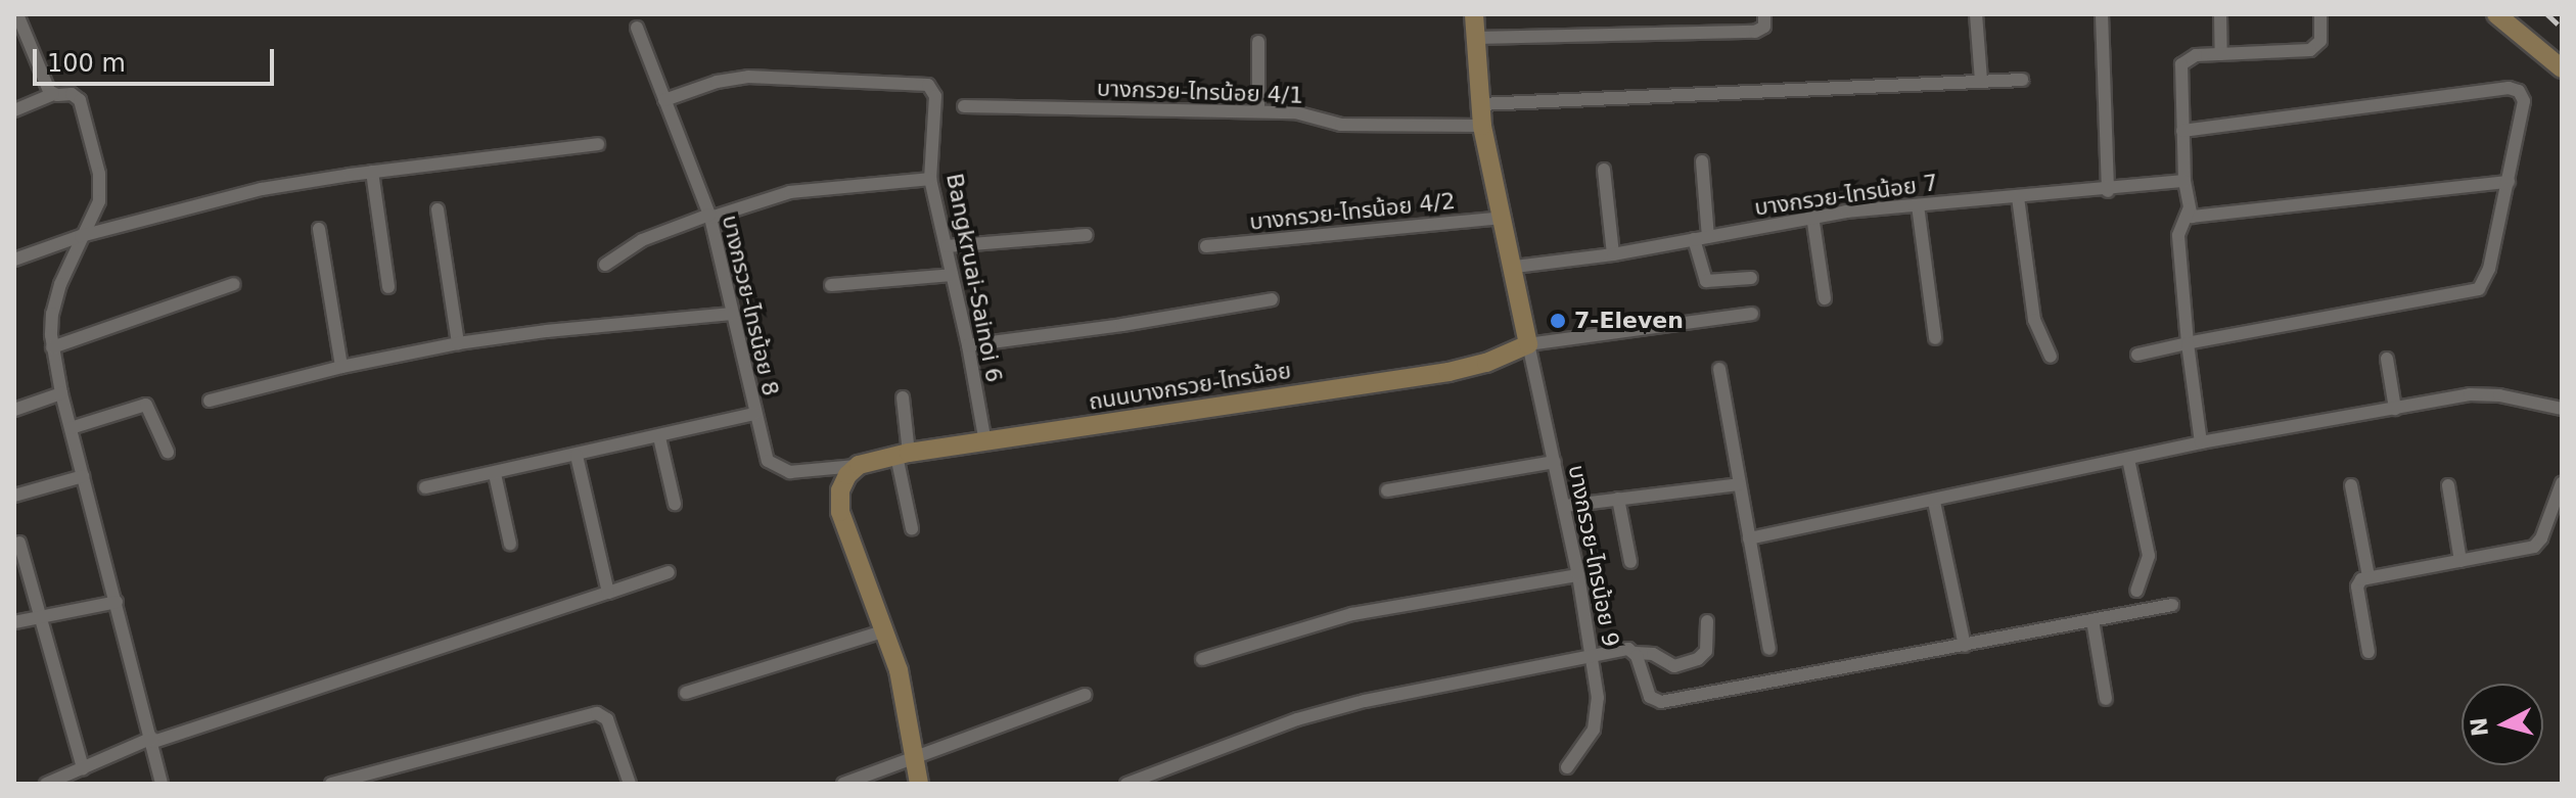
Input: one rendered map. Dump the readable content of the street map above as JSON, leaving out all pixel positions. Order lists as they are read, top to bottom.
{
  "streets": {
    "main road": ["ถนนบางกรวย-ไทรน้อย"],
    "street": [
      "บางกรวย-ไทรน้อย 4/1",
      "บางกรวย-ไทรน้อย 7",
      "บางกรวย-ไทรน้อย 4/2",
      "Bangkruai-Sainoi 6",
      "บางกรวย-ไทรน้อย 8",
      "บางกรวย-ไทรน้อย 9"
    ]
  },
  "crossings": [
    ["Bangkruai-Sainoi 6", "บางกรวย-ไทรน้อย 8"],
    ["Bangkruai-Sainoi 6", "ถนนบางกรวย-ไทรน้อย"],
    ["บางกรวย-ไทรน้อย 8", "ถนนบางกรวย-ไทรน้อย"],
    ["ถนนบางกรวย-ไทรน้อย", "บางกรวย-ไทรน้อย 9"]
  ],
  "places": ["7-Eleven"],
  "scale_bar": "100 m",
  "north": "left"
}
